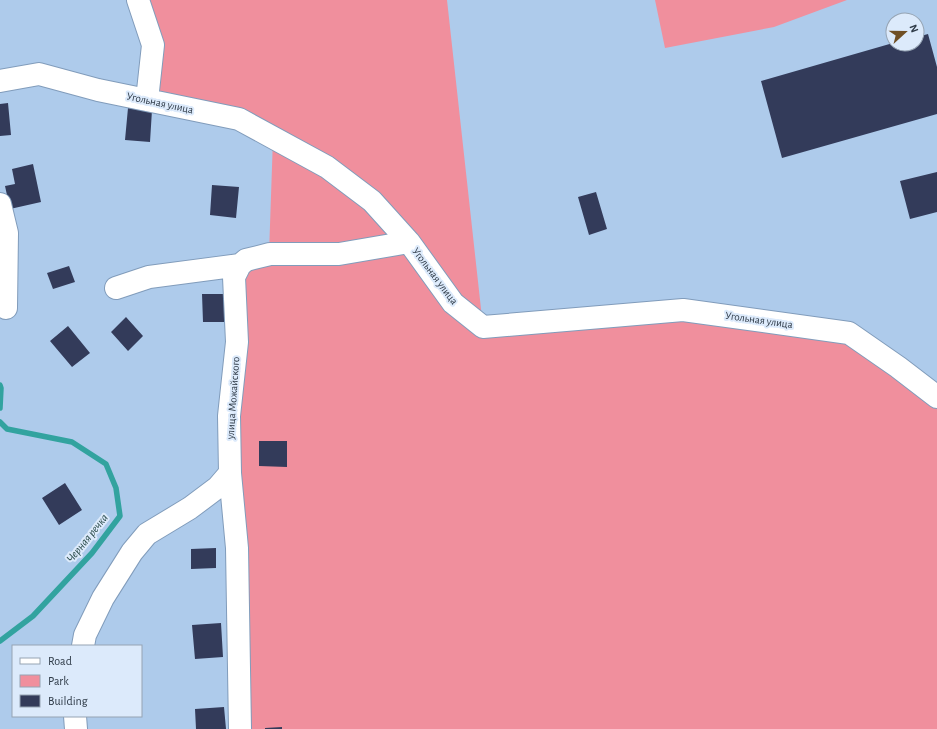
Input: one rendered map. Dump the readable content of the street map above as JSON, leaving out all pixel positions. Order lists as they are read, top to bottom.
{
  "streets": {
    "street": ["Угольная улица", "улица Можайского"]
  },
  "water": ["Черная речка"],
  "legend": ["Road", "Park", "Building"],
  "north": "right"
}
